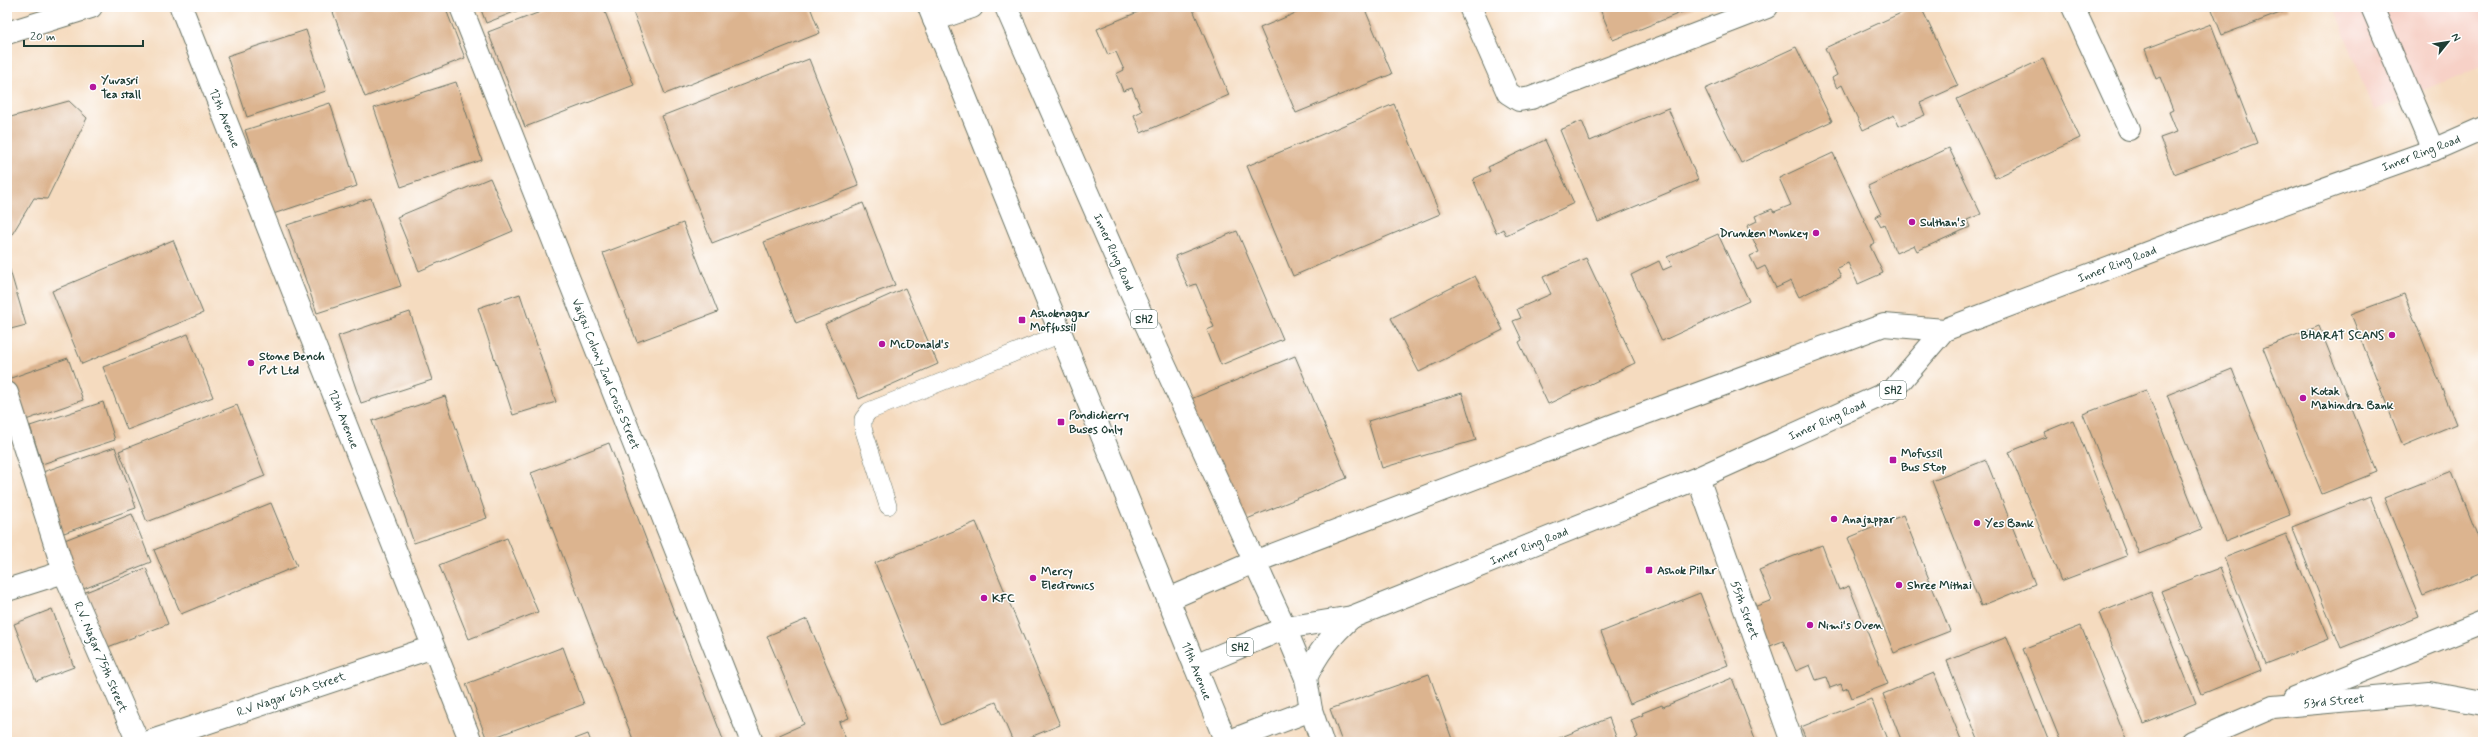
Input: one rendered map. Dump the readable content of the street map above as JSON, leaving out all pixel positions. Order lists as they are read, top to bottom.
{
  "streets": {
    "street": [
      "12th Avenue",
      "Inner Ring Road",
      "SH2",
      "Vaigai Colony 2nd Cross Street",
      "55th Street",
      "R.V. Nagar 75th Street",
      "11th Avenue",
      "R.V Nagar 69A Street",
      "53rd Street"
    ]
  },
  "crossings": [
    ["12th Avenue", "R.V Nagar 69A Street"],
    ["Inner Ring Road", "55th Street"],
    ["Inner Ring Road", "11th Avenue"]
  ],
  "places": {
    "other": [
      "Yuvasri Tea stall",
      "Sulthan's",
      "Drunken Monkey",
      "BHARAT SCANS",
      "McDonald's",
      "Stone Bench Pvt Ltd",
      "Kotak Mahindra Bank",
      "Anajappar",
      "Yes Bank",
      "Mercy Electronics",
      "Shree Mithai",
      "KFC",
      "Nimi's Oven"
    ],
    "transit": [
      "Ashoknagar Moffussil",
      "Pondicherry Buses Only",
      "Mofussil Bus Stop",
      "Ashok Pillar"
    ]
  },
  "scale_bar": "20 m",
  "north": "top right"
}
